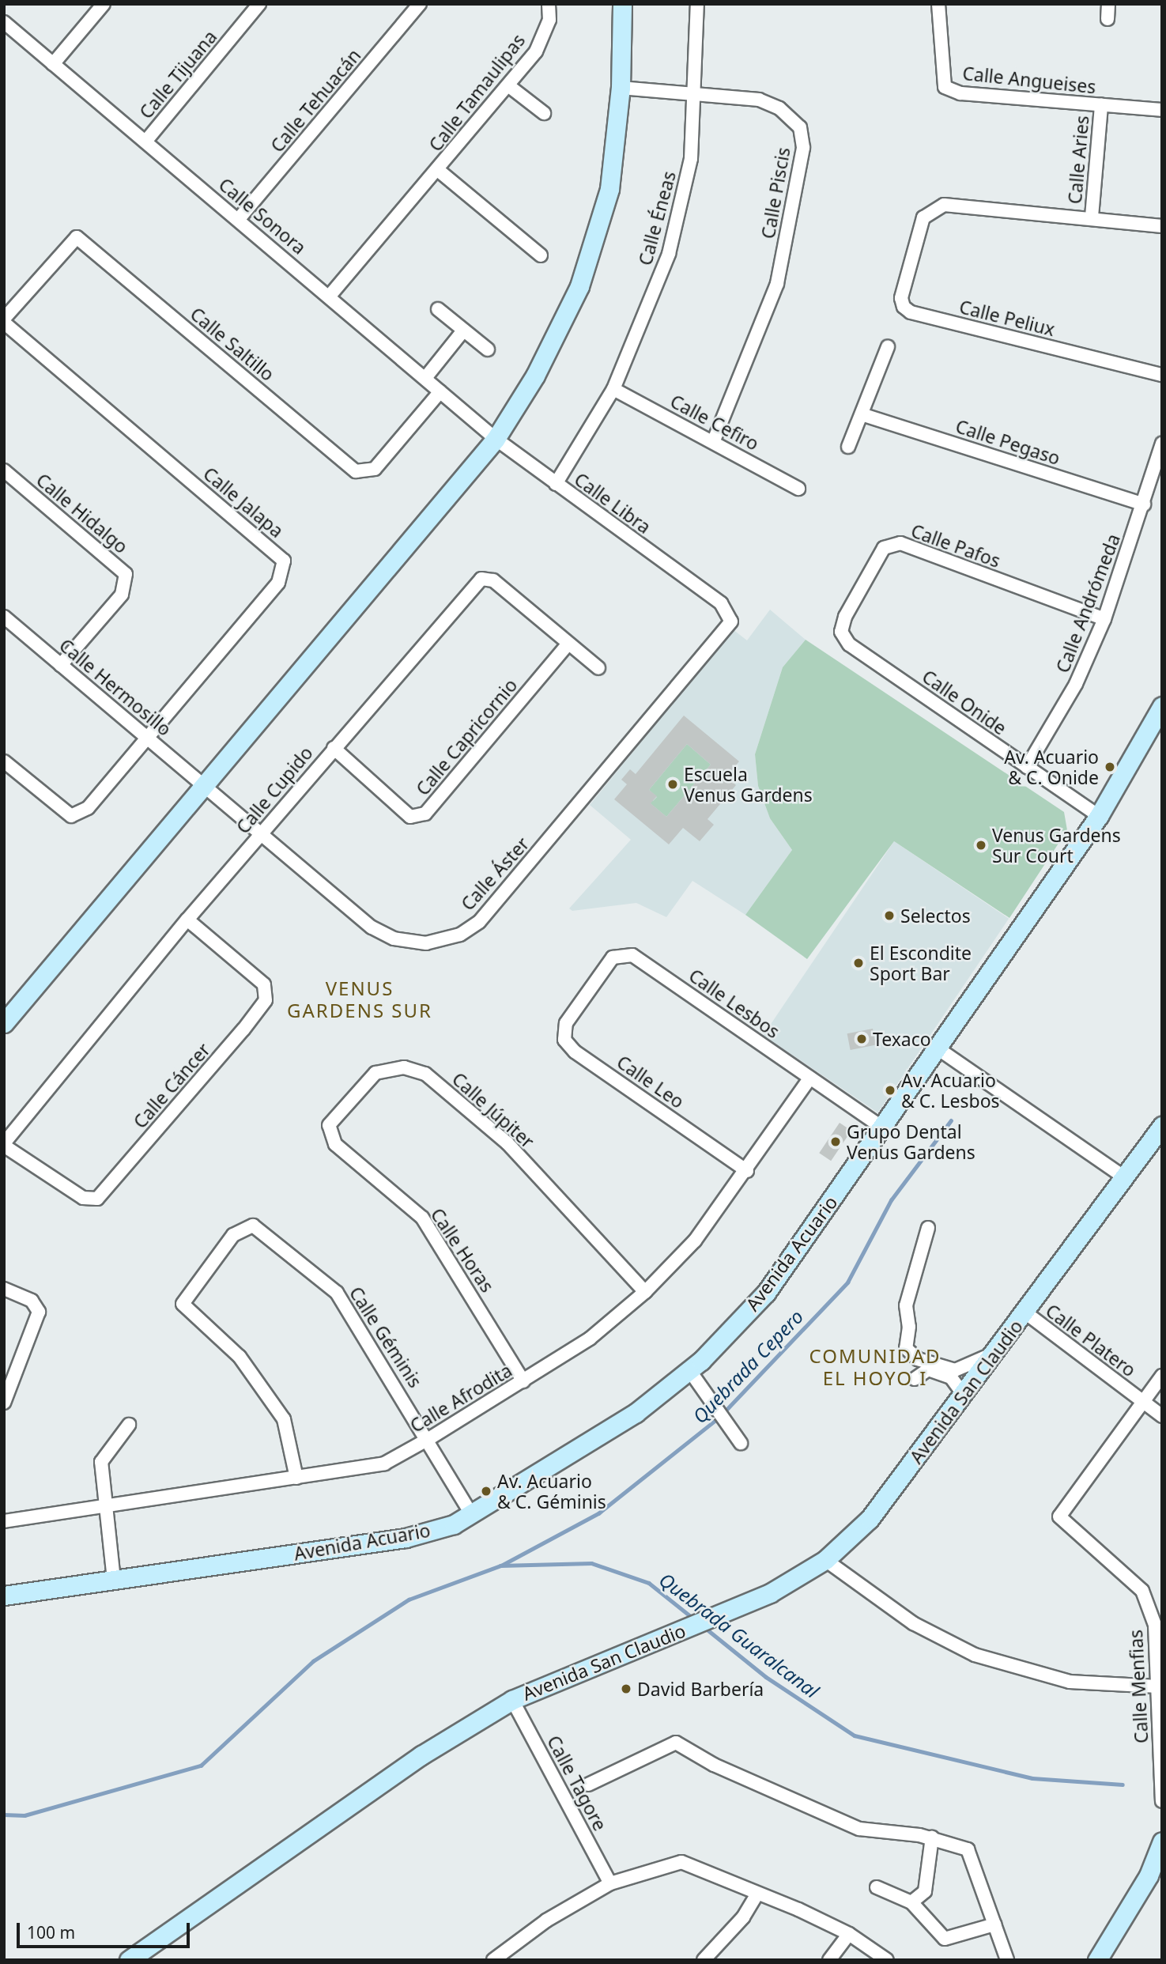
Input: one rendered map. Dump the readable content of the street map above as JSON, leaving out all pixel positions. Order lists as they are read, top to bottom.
{
  "streets": {
    "street": [
      "Calle Tijuana",
      "Calle Angueises",
      "Calle Tamaulipas",
      "Calle Tehuacán",
      "Calle Aries",
      "Calle Piscis",
      "Calle Sonora",
      "Calle Éneas",
      "Calle Peliux",
      "Calle Saltillo",
      "Calle Cefiro",
      "Calle Pegaso",
      "Calle Jalapa",
      "Calle Libra",
      "Calle Hidalgo",
      "Calle Pafos",
      "Calle Andrómeda",
      "Calle Hermosillo",
      "Calle Onide",
      "Calle Capricornio",
      "Calle Cupido",
      "Calle Áster",
      "Calle Lesbos",
      "Calle Leo",
      "Calle Cáncer",
      "Calle Júpiter",
      "Calle Horas",
      "Avenida Acuario",
      "Calle Géminis",
      "Calle Platero",
      "Avenida San Claudio",
      "Calle Afrodita",
      "Calle Menfias",
      "Calle Tagore"
    ]
  },
  "crossings": [
    ["Calle Tijuana", "Calle Sonora"],
    ["Calle Angueises", "Calle Aries"],
    ["Calle Tamaulipas", "Calle Sonora"],
    ["Calle Tehuacán", "Calle Sonora"],
    ["Calle Aries", "Calle Peliux"],
    ["Calle Piscis", "Calle Éneas"],
    ["Calle Piscis", "Calle Cefiro"],
    ["Calle Sonora", "Calle Saltillo"],
    ["Calle Sonora", "Calle Libra"],
    ["Calle Éneas", "Calle Cefiro"],
    ["Calle Éneas", "Calle Libra"],
    ["Calle Saltillo", "Calle Jalapa"],
    ["Calle Pegaso", "Calle Andrómeda"],
    ["Calle Jalapa", "Calle Hermosillo"],
    ["Calle Libra", "Calle Áster"],
    ["Calle Hidalgo", "Calle Hermosillo"],
    ["Calle Pafos", "Calle Andrómeda"],
    ["Calle Pafos", "Calle Onide"],
    ["Calle Andrómeda", "Calle Onide"],
    ["Calle Hermosillo", "Calle Áster"],
    ["Calle Onide", "Avenida Acuario"],
    ["Calle Capricornio", "Calle Cupido"],
    ["Calle Cupido", "Calle Áster"],
    ["Calle Cupido", "Calle Cáncer"],
    ["Calle Lesbos", "Calle Leo"],
    ["Calle Lesbos", "Avenida Acuario"],
    ["Calle Lesbos", "Calle Afrodita"],
    ["Calle Leo", "Calle Afrodita"],
    ["Calle Júpiter", "Calle Horas"],
    ["Calle Júpiter", "Calle Afrodita"],
    ["Calle Horas", "Calle Afrodita"],
    ["Avenida Acuario", "Calle Géminis"],
    ["Calle Géminis", "Calle Afrodita"],
    ["Calle Platero", "Avenida San Claudio"],
    ["Calle Platero", "Calle Menfias"],
    ["Avenida San Claudio", "Calle Tagore"]
  ],
  "districts": ["VENUS GARDENS SUR", "COMUNIDAD EL HOYO I"],
  "water": ["Quebrada Cepero", "Quebrada Guaralcanal"],
  "places": [
    "Av. Acuario & C. Onide",
    "Escuela Venus Gardens",
    "Venus Gardens Sur Court",
    "Selectos",
    "El Escondite Sport Bar",
    "Texaco",
    "Av. Acuario & C. Lesbos",
    "Grupo Dental Venus Gardens",
    "Av. Acuario & C. Géminis",
    "David Barbería"
  ],
  "scale_bar": "100 m"
}
